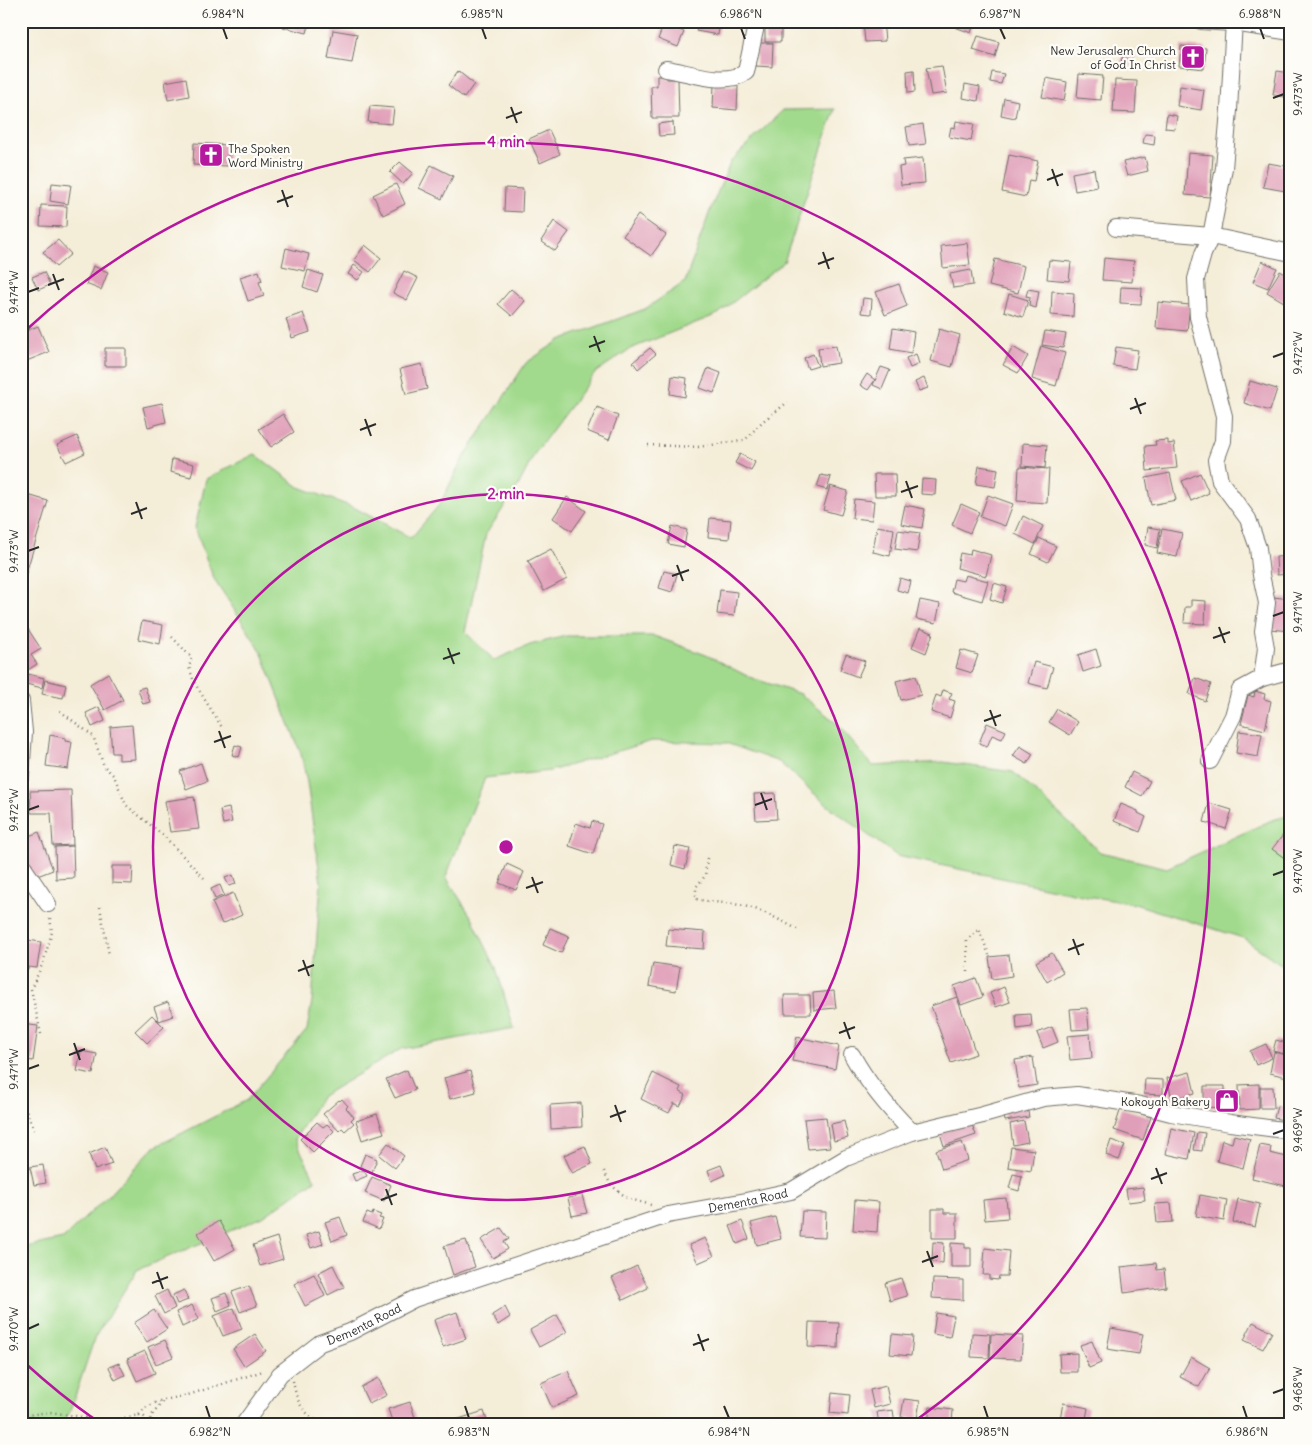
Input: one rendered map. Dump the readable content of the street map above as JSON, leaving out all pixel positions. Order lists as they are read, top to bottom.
{
  "streets": {
    "street": ["Dementa Road"]
  },
  "places": {
    "church": ["New Jerusalem Church of God In Christ", "The Spoken Word Ministry"],
    "shop": ["Kokoyah Bakery"]
  },
  "coordinates": [
    "6.984°N",
    "6.985°N",
    "6.986°N",
    "6.987°N",
    "6.988°N",
    "9.473°W",
    "9.474°W",
    "9.472°W",
    "9.471°W",
    "9.470°W",
    "9.469°W",
    "9.468°W",
    "6.982°N",
    "6.983°N"
  ],
  "rings": ["4 min", "2 min"]
}
